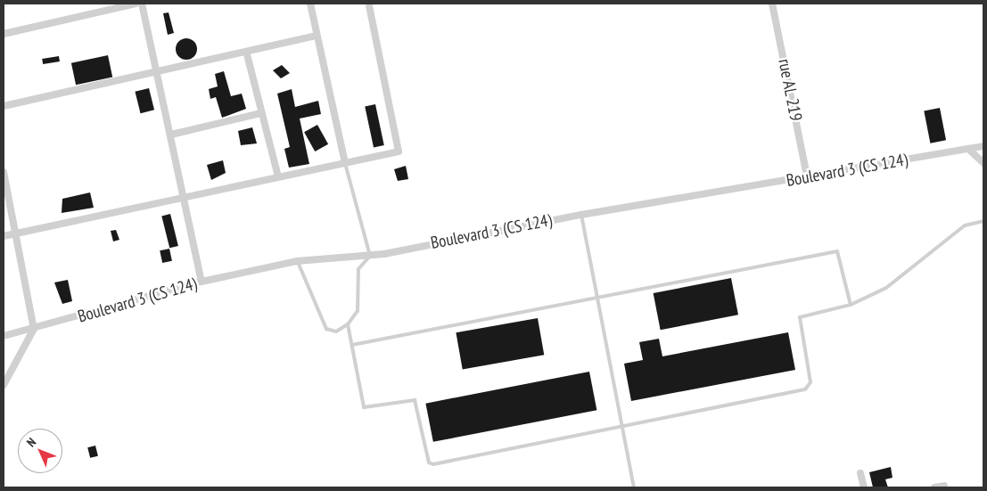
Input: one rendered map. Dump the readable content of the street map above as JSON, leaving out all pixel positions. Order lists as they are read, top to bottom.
{
  "streets": {
    "street": ["rue AL 219", "Boulevard 3 (CS 124)"]
  },
  "crossings": [
    ["rue AL 219", "Boulevard 3 (CS 124)"]
  ],
  "north": "top left"
}
